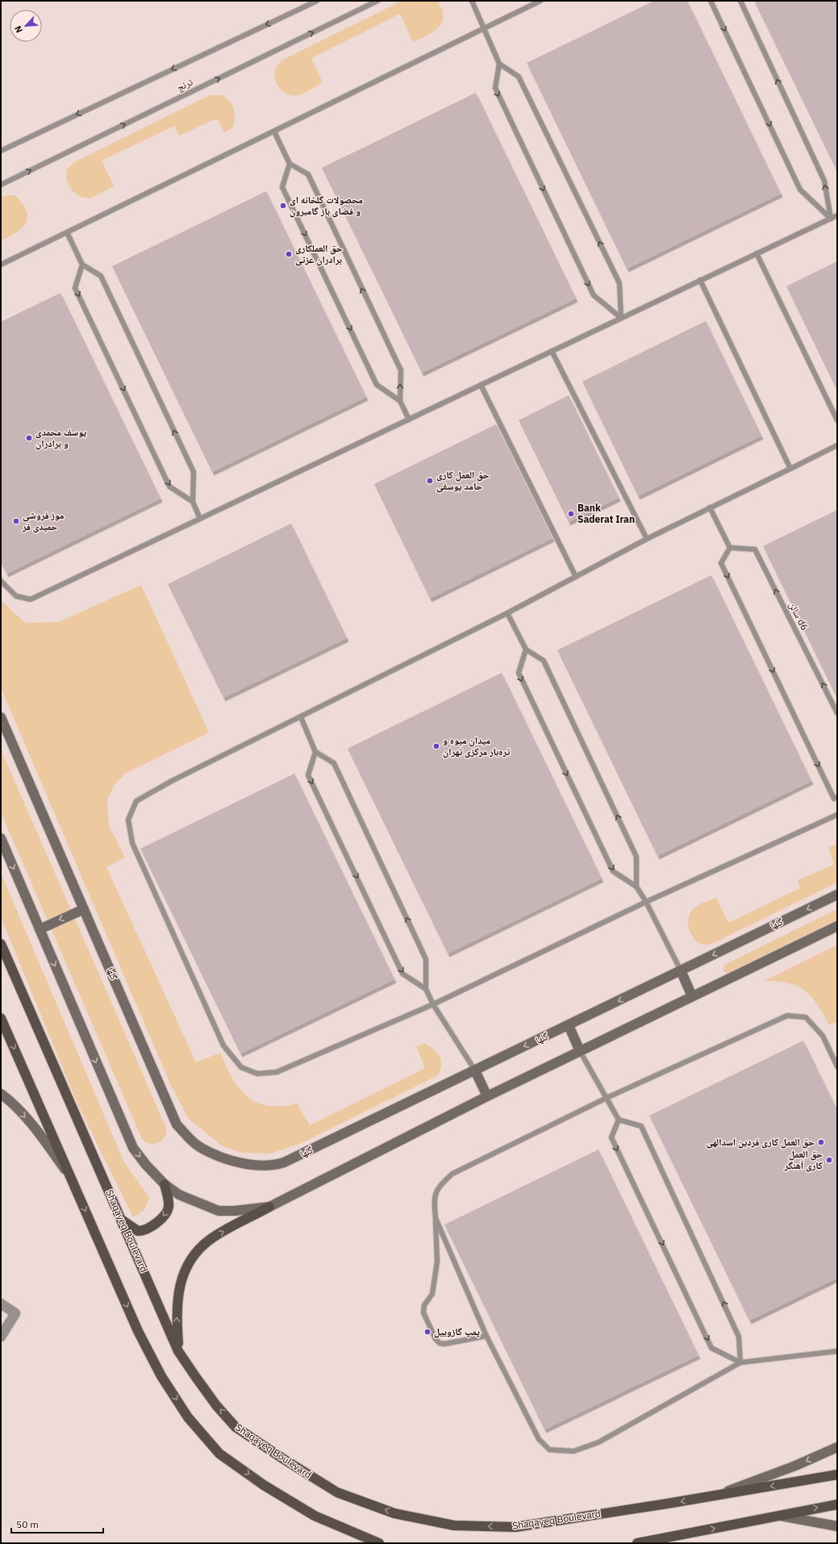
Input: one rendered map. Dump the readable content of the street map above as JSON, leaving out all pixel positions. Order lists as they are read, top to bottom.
{
  "streets": {
    "main road": ["Shaqayeq Boulevard"],
    "street": ["گلها"],
    "lane": ["ترنج", "سالن d6"]
  },
  "one_way": ["Shaqayeq Boulevard"],
  "places": [
    "محصولات گلخانه ای و فضای باز گامبرون",
    "حق العملکاری برادران عزتی",
    "یوسف محمدی و برادران",
    "حق العمل کاری حامد یوسفی",
    "Bank Saderat Iran",
    "موز فروشی حمیدی فر",
    "میدان میوه و تره‌بار مرکزی تهران",
    "حق العمل کاری فردین اسدالهی",
    "حق العمل کاری آهنگر",
    "پمپ گازوییل"
  ],
  "scale_bar": "50 m",
  "north": "bottom left"
}
